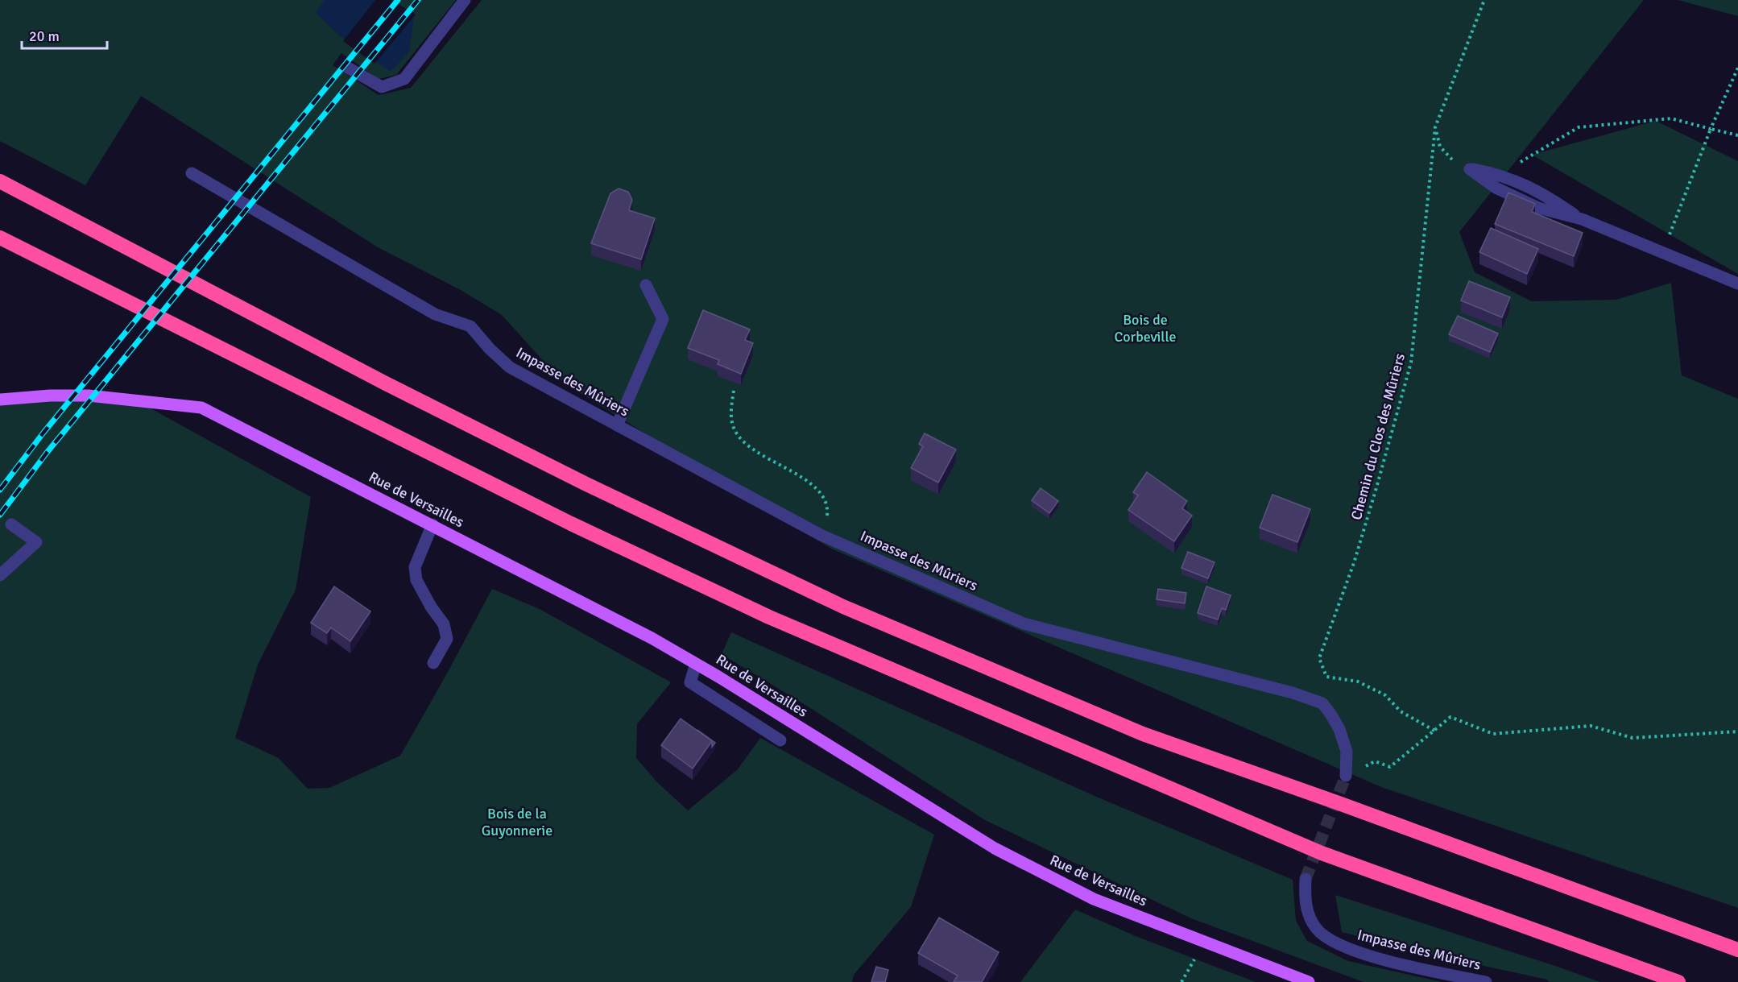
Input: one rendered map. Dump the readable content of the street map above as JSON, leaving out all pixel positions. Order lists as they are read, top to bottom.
{
  "streets": {
    "main road": ["Rue de Versailles"],
    "street": ["Impasse des Mûriers"],
    "path": ["Chemin du Clos des Mûriers"]
  },
  "parks": ["Bois de Corbeville", "Bois de la Guyonnerie"],
  "scale_bar": "20 m"
}
